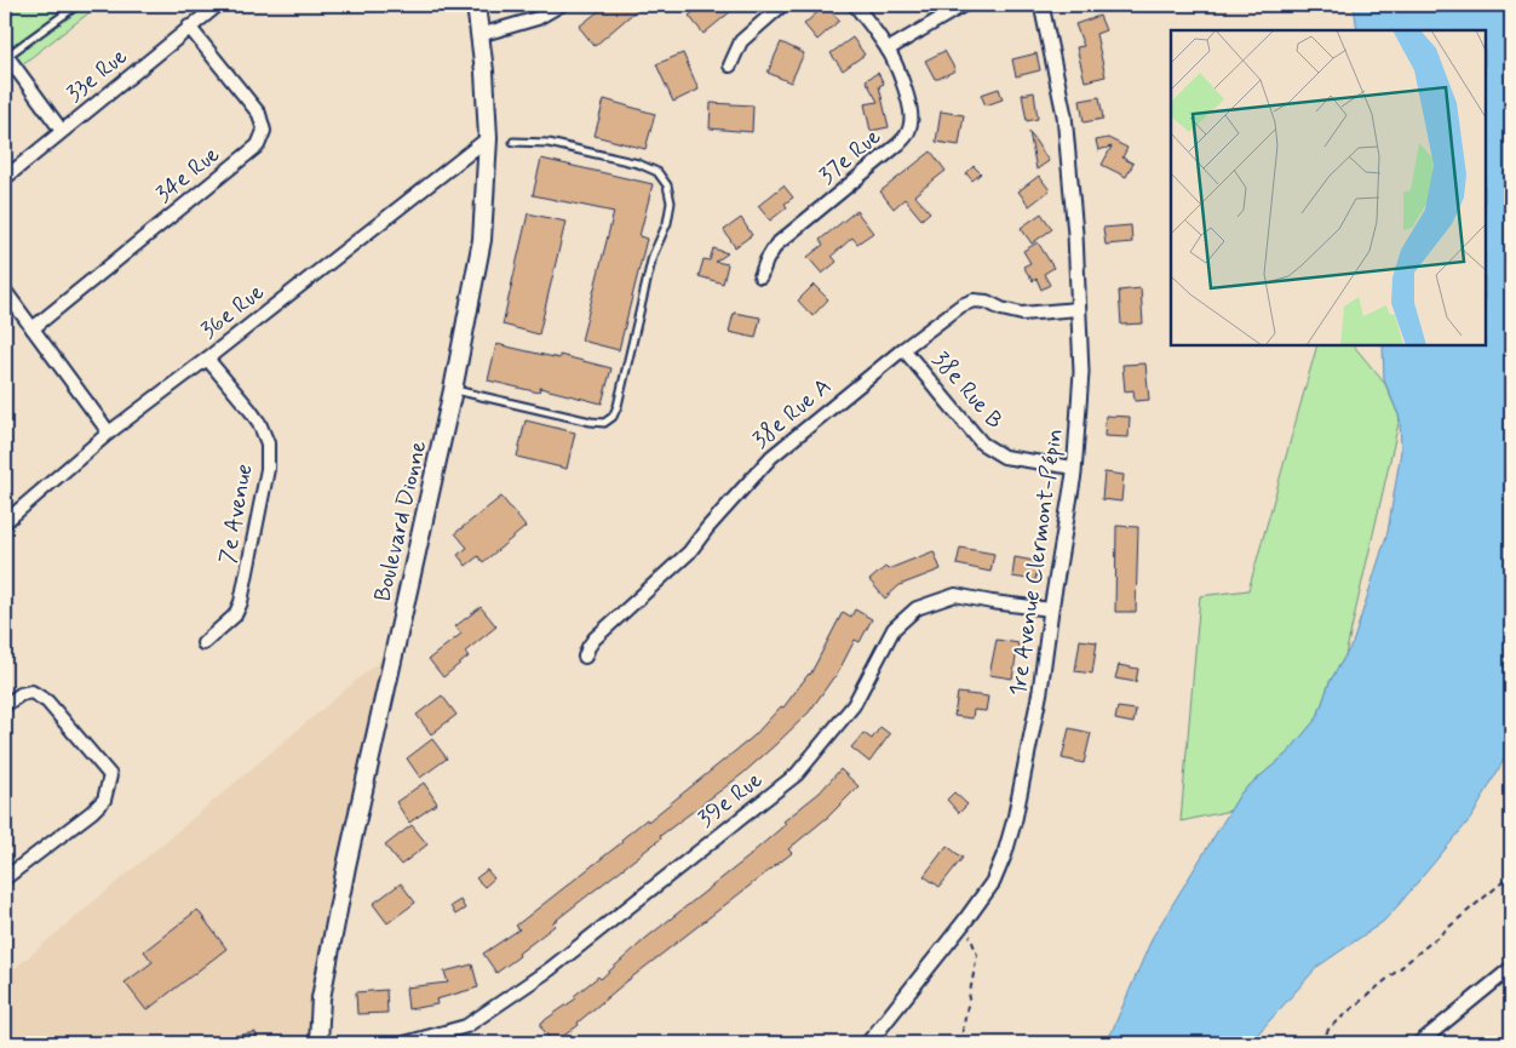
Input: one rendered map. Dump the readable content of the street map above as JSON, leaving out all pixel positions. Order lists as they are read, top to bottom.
{
  "streets": {
    "main road": ["Boulevard Dionne"],
    "street": [
      "33e Rue",
      "37e Rue",
      "34e Rue",
      "36e Rue",
      "38e Rue B",
      "38e Rue A",
      "7e Avenue",
      "1re Avenue Clermont-Pépin",
      "39e Rue"
    ]
  },
  "crossings": [
    ["33e Rue", "34e Rue"],
    ["36e Rue", "7e Avenue"],
    ["36e Rue", "Boulevard Dionne"],
    ["38e Rue B", "38e Rue A"],
    ["38e Rue B", "1re Avenue Clermont-Pépin"],
    ["38e Rue A", "1re Avenue Clermont-Pépin"],
    ["1re Avenue Clermont-Pépin", "39e Rue"]
  ]
}
